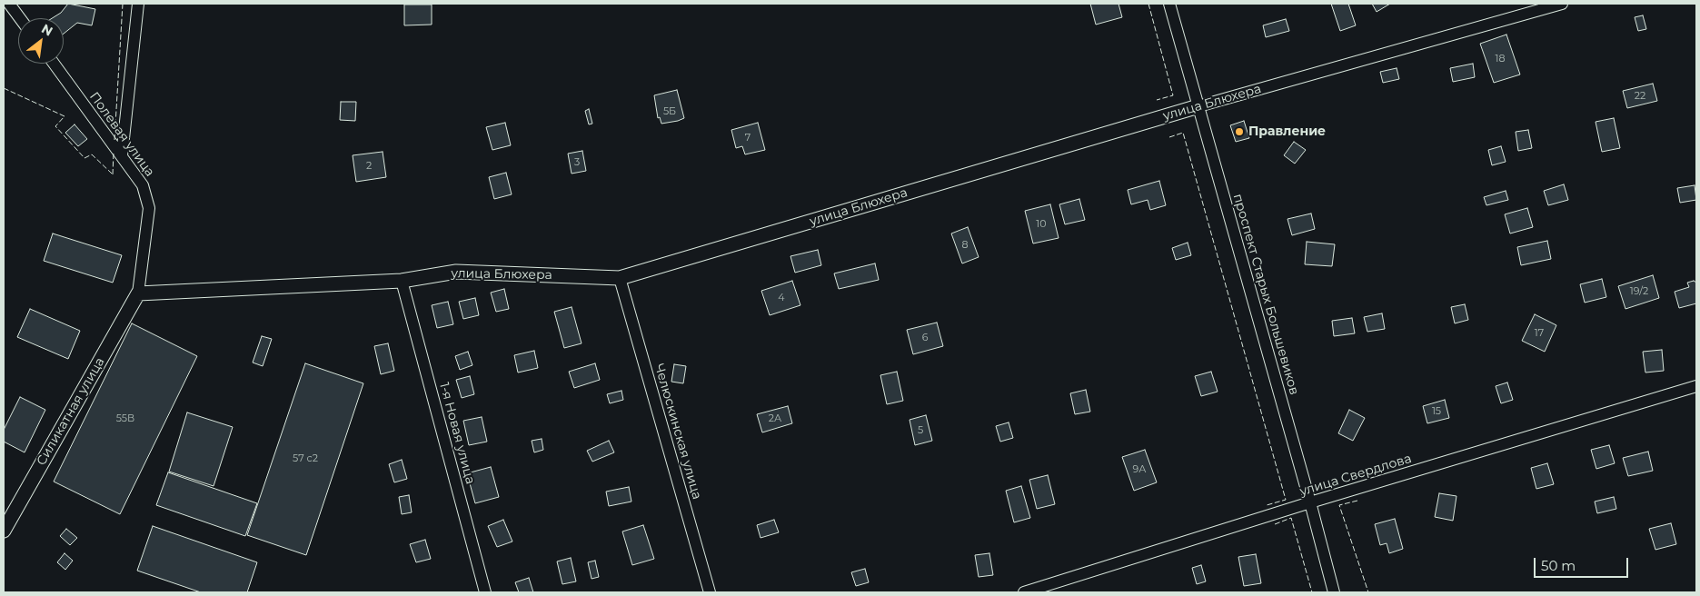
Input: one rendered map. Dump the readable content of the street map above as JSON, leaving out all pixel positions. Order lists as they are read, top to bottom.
{
  "streets": {
    "street": [
      "улица Блюхера",
      "Полевая улица",
      "проспект Старых Большевиков",
      "Силикатная улица",
      "Челюскинская улица",
      "1-я Новая улица",
      "улица Свердлова"
    ]
  },
  "crossings": [
    ["улица Блюхера", "Полевая улица"],
    ["улица Блюхера", "проспект Старых Большевиков"],
    ["улица Блюхера", "Силикатная улица"],
    ["улица Блюхера", "Челюскинская улица"],
    ["улица Блюхера", "1-я Новая улица"],
    ["Полевая улица", "Силикатная улица"],
    ["проспект Старых Большевиков", "улица Свердлова"]
  ],
  "places": ["Правление"],
  "house_numbers": [
    "18",
    "22",
    "5Б",
    "7",
    "3",
    "2",
    "10",
    "8",
    "19/2",
    "4",
    "17",
    "6",
    "15",
    "55В",
    "2А",
    "5",
    "57 с2",
    "9А"
  ],
  "scale_bar": "50 m",
  "north": "top right"
}
